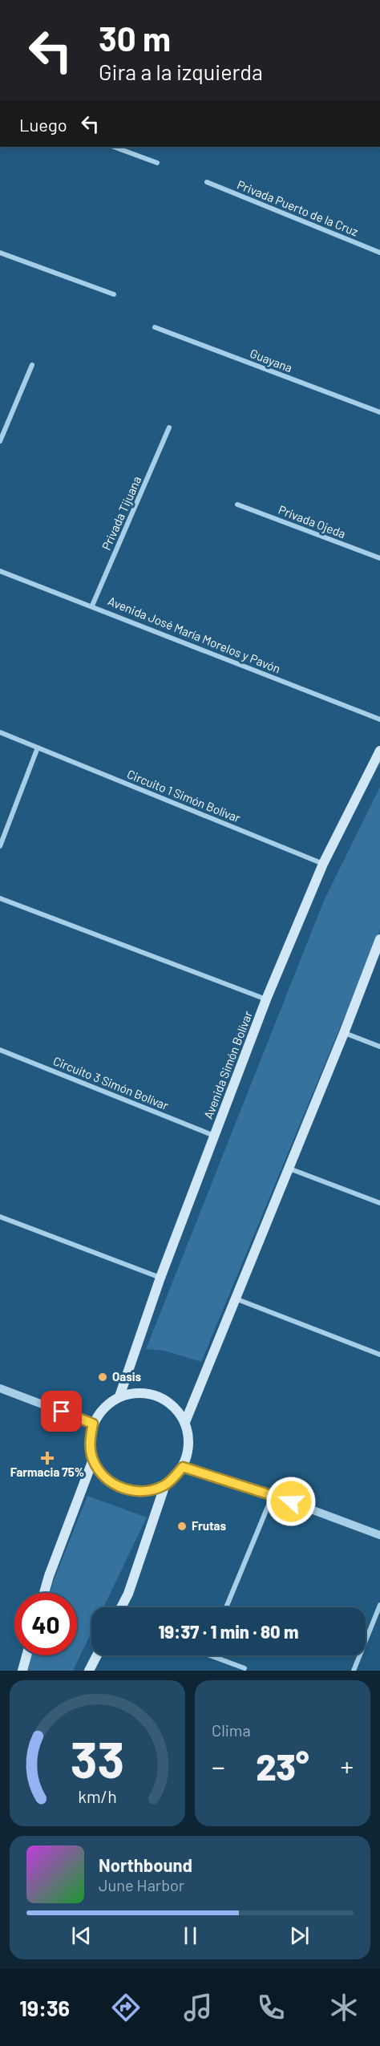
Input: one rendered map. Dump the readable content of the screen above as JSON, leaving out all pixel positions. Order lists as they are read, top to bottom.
{
  "streets": {
    "main road": ["Avenida Simón Bolívar"],
    "street": [
      "Privada Puerto de la Cruz",
      "Guayana",
      "Privada Tijuana",
      "Privada Ojeda",
      "Avenida José María Morelos y Pavón",
      "Circuito 1 Simón Bolívar",
      "Circuito 3 Simón Bolívar"
    ]
  },
  "crossings": [
    ["Privada Tijuana", "Avenida José María Morelos y Pavón"],
    ["Circuito 1 Simón Bolívar", "Avenida Simón Bolívar"],
    ["Avenida Simón Bolívar", "Circuito 3 Simón Bolívar"]
  ],
  "places": {
    "other": ["Oasis", "Frutas"],
    "health": ["Farmacia 75%"]
  },
  "page": {
    "turn": ["30 m", "Gira a la izquierda"],
    "then": "Luego",
    "limit": "40",
    "trip": "19:37 · 1 min · 80 m",
    "tile": "Clima",
    "heat": ["−", "23°", "+"],
    "song": ["Northbound", "June Harbor"],
    "tabs": "19:36",
    "gauge": ["33", "km/h"]
  }
}
